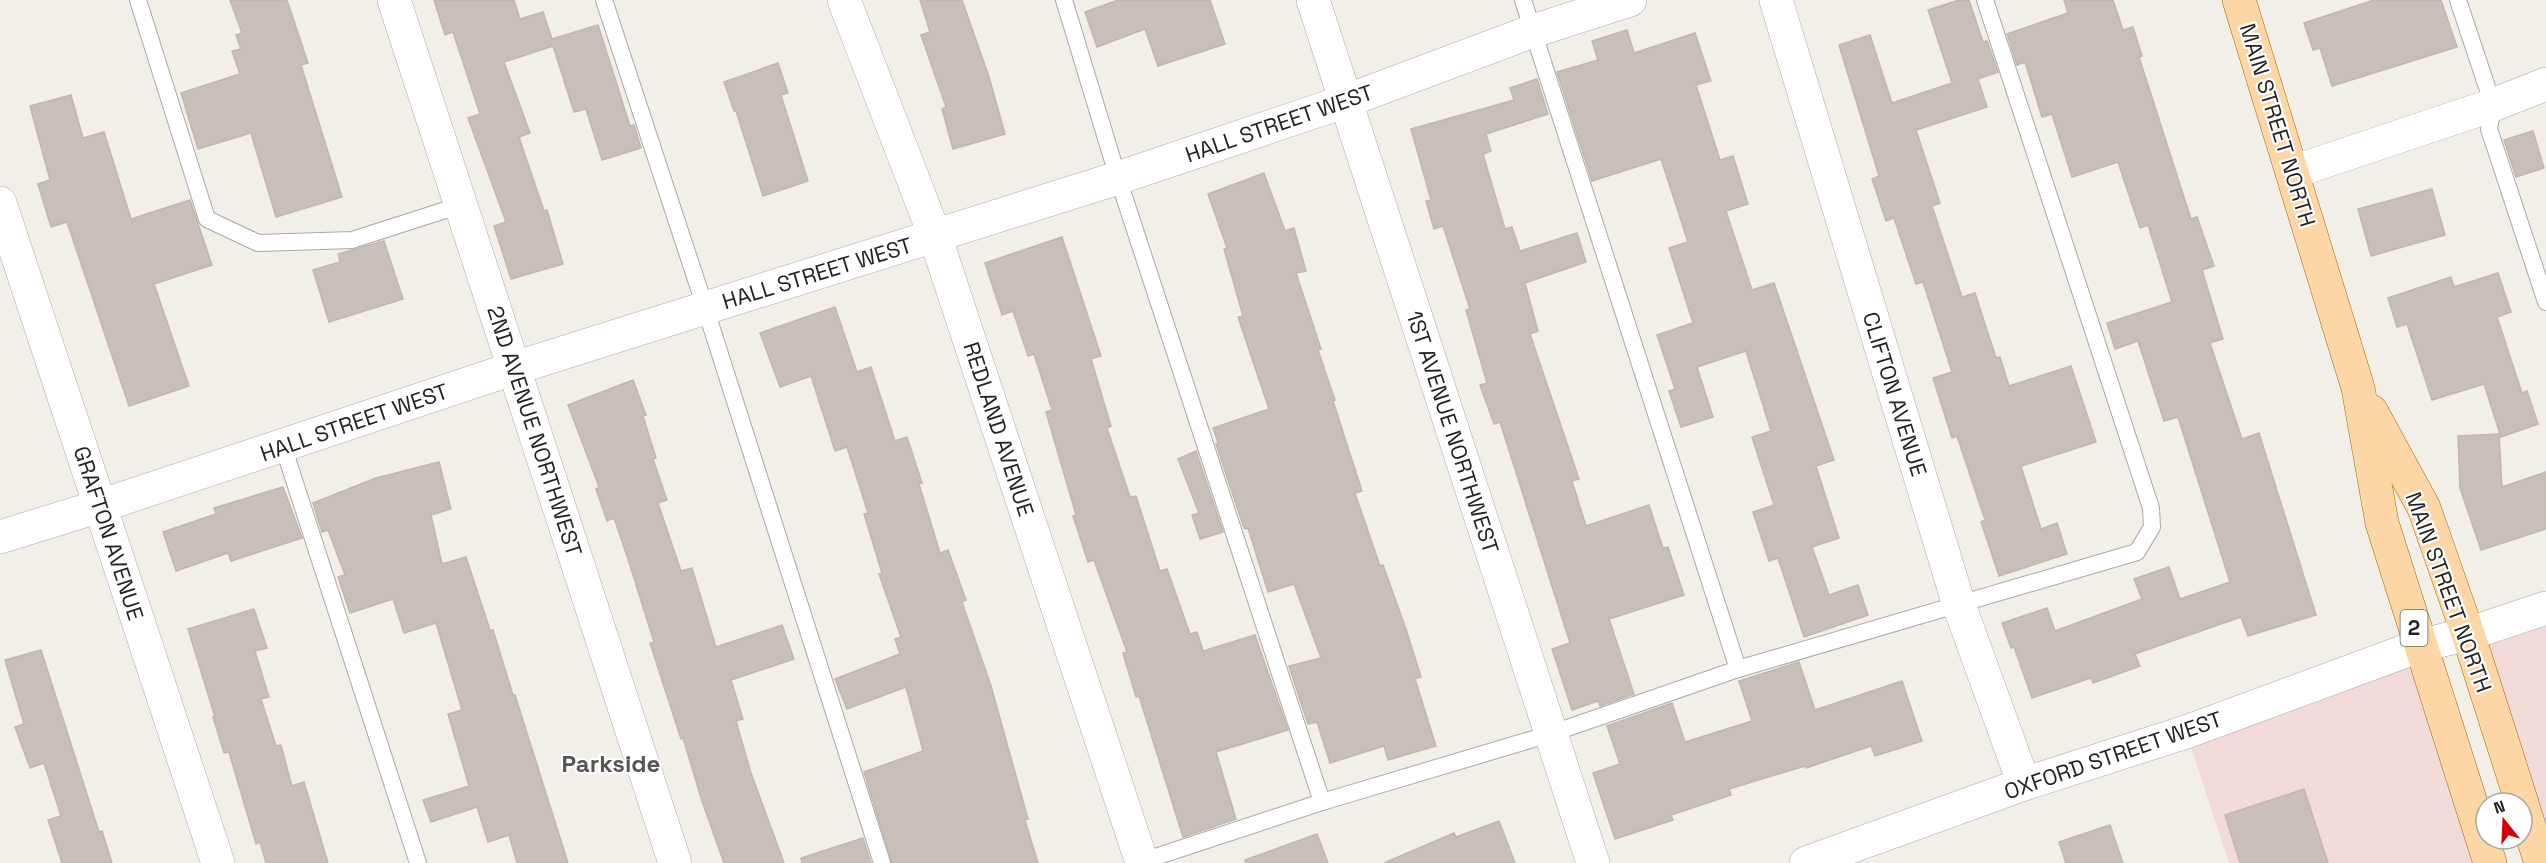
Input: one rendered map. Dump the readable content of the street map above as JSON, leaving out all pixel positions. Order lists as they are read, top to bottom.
{
  "streets": {
    "main road": ["MAIN STREET NORTH", "2"],
    "street": [
      "HALL STREET WEST",
      "CLIFTON AVENUE",
      "REDLAND AVENUE",
      "2ND AVENUE NORTHWEST",
      "1ST AVENUE NORTHWEST",
      "GRAFTON AVENUE",
      "OXFORD STREET WEST"
    ]
  },
  "crossings": [
    ["HALL STREET WEST", "REDLAND AVENUE"],
    ["HALL STREET WEST", "2ND AVENUE NORTHWEST"],
    ["HALL STREET WEST", "1ST AVENUE NORTHWEST"],
    ["HALL STREET WEST", "GRAFTON AVENUE"],
    ["MAIN STREET NORTH", "OXFORD STREET WEST"],
    ["CLIFTON AVENUE", "OXFORD STREET WEST"]
  ],
  "districts": ["Parkside"],
  "north": "top"
}
